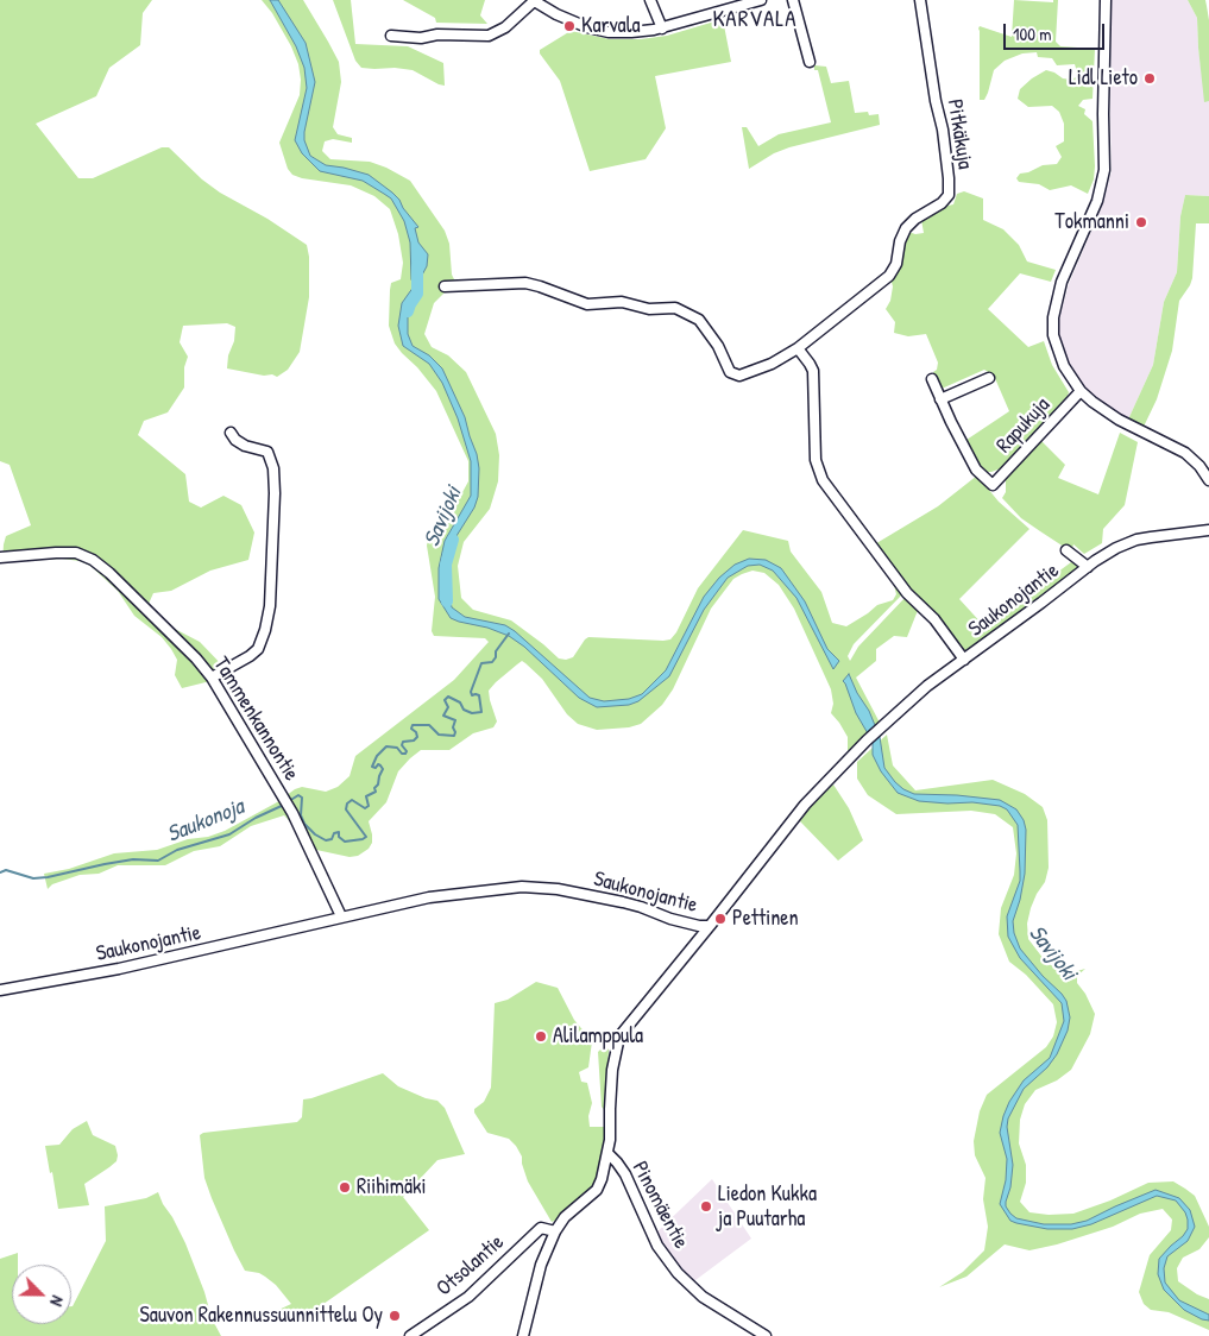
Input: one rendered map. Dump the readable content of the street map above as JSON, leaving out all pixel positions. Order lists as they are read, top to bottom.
{
  "streets": {
    "street": [
      "Pitkäkuja",
      "Rapukuja",
      "Saukonojantie",
      "Tammenkannontie",
      "Pinomäentie",
      "Otsolantie"
    ]
  },
  "crossings": [
    ["Saukonojantie", "Tammenkannontie"]
  ],
  "districts": ["KARVALA"],
  "water": ["Savijoki", "Saukonoja"],
  "places": [
    "Karvala",
    "Lidl Lieto",
    "Tokmanni",
    "Pettinen",
    "Alilamppula",
    "Riihimäki",
    "Liedon Kukka ja Puutarha",
    "Sauvon Rakennussuunnittelu Oy"
  ],
  "scale_bar": "100 m",
  "north": "bottom right"
}
